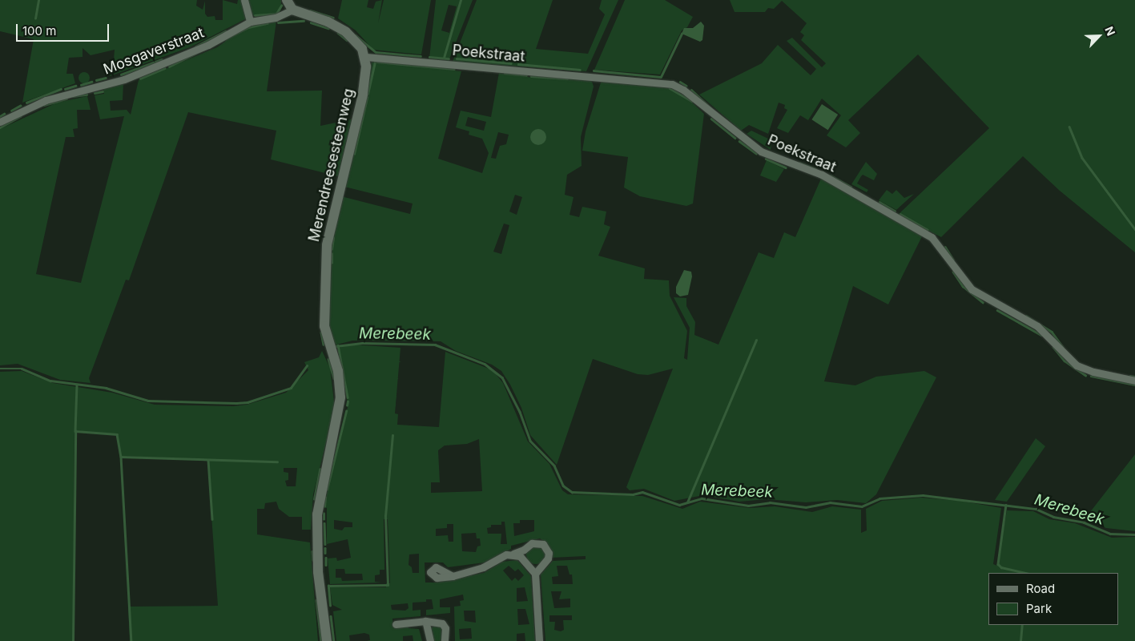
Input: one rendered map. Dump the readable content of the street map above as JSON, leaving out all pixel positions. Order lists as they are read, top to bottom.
{
  "streets": {
    "main road": ["Merendreesesteenweg"],
    "street": ["Mosgaverstraat", "Poekstraat"]
  },
  "crossings": [
    ["Poekstraat", "Merendreesesteenweg"]
  ],
  "water": ["Merebeek"],
  "legend": ["Road", "Park"],
  "scale_bar": "100 m",
  "north": "top right"
}
